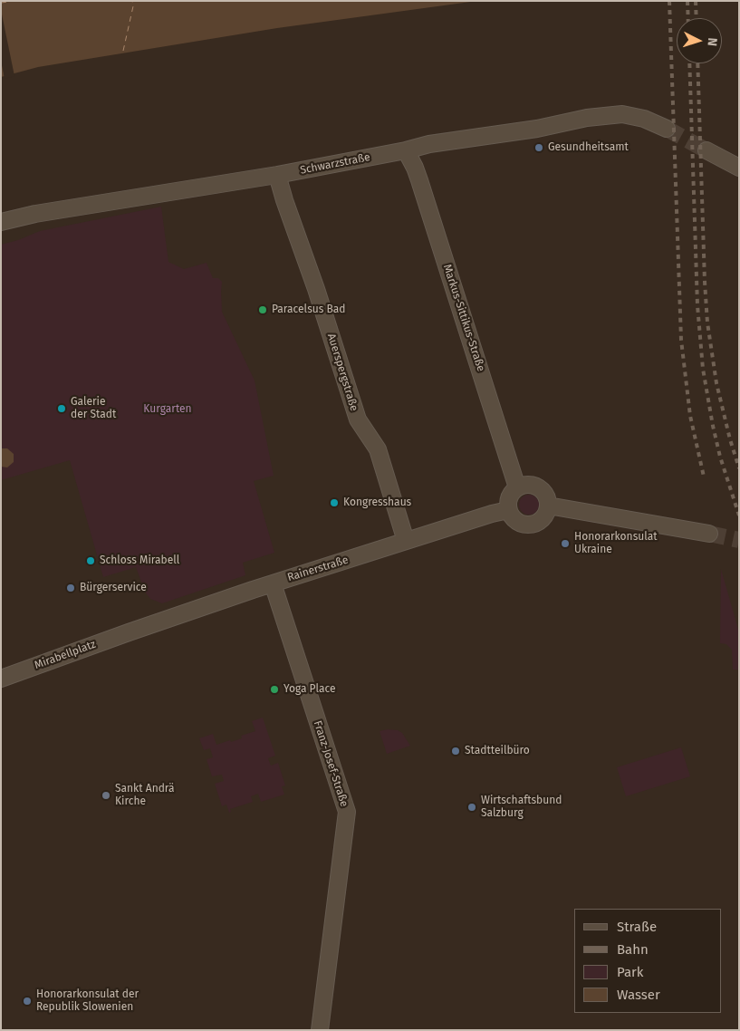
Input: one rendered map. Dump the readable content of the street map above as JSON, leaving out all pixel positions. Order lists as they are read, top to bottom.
{
  "streets": {
    "street": [
      "Schwarzstraße",
      "Markus-Sittikus-Straße",
      "Auerspergstraße",
      "Rainerstraße",
      "Mirabellplatz",
      "Franz-Josef-Straße"
    ]
  },
  "crossings": [
    ["Schwarzstraße", "Markus-Sittikus-Straße"],
    ["Schwarzstraße", "Auerspergstraße"],
    ["Markus-Sittikus-Straße", "Rainerstraße"],
    ["Auerspergstraße", "Rainerstraße"],
    ["Rainerstraße", "Mirabellplatz"],
    ["Rainerstraße", "Franz-Josef-Straße"]
  ],
  "parks": ["Kurgarten"],
  "places": [
    "Gesundheitsamt",
    "Paracelsus Bad",
    "Galerie der Stadt",
    "Kongresshaus",
    "Honorarkonsulat Ukraine",
    "Schloss Mirabell",
    "Bürgerservice",
    "Yoga Place",
    "Stadtteilbüro",
    "Sankt Andrä Kirche",
    "Wirtschaftsbund Salzburg",
    "Honorarkonsulat der Republik Slowenien"
  ],
  "legend": [
    "Straße",
    "Bahn",
    "Park",
    "Wasser"
  ],
  "north": "right"
}
